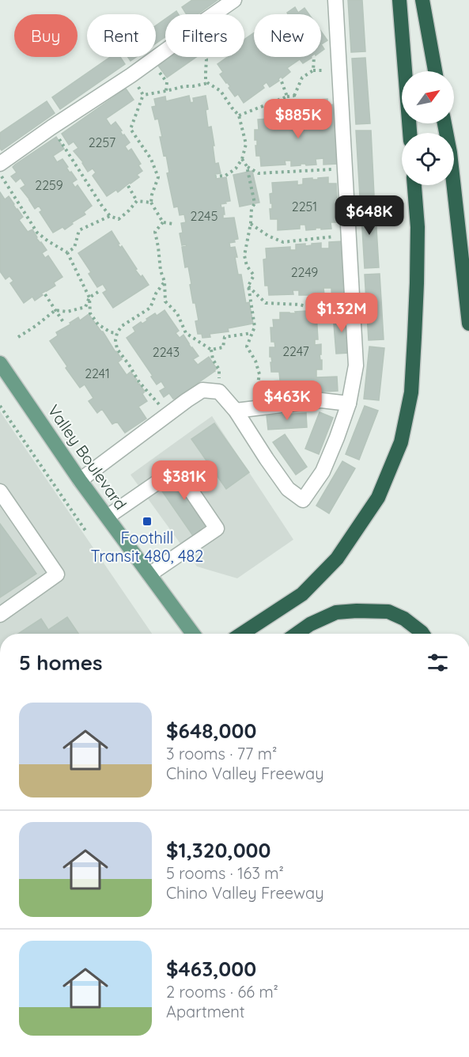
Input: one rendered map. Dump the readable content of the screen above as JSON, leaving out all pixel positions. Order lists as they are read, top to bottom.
{
  "streets": {
    "main road": ["Valley Boulevard"]
  },
  "places": {
    "transit": ["Foothill Transit 480, 482"]
  },
  "house_numbers": [
    "2257",
    "2259",
    "2251",
    "2245",
    "2249",
    "2247",
    "2243",
    "2241"
  ],
  "north": "top right",
  "page": {
    "chip": [
      "Buy",
      "Rent",
      "Filters",
      "New"
    ],
    "price": [
      "$885K",
      "$648K",
      "$1.32M",
      "$463K",
      "$381K"
    ],
    "heading": "5 homes",
    "list": [
      {
        "name": "$648,000",
        "note": "3 rooms · 77 m² · Chino Valley Freeway"
      },
      {
        "name": "$1,320,000",
        "note": "5 rooms · 163 m² · Chino Valley Freeway"
      },
      {
        "name": "$463,000",
        "note": "2 rooms · 66 m² · Apartment"
      }
    ]
  }
}
